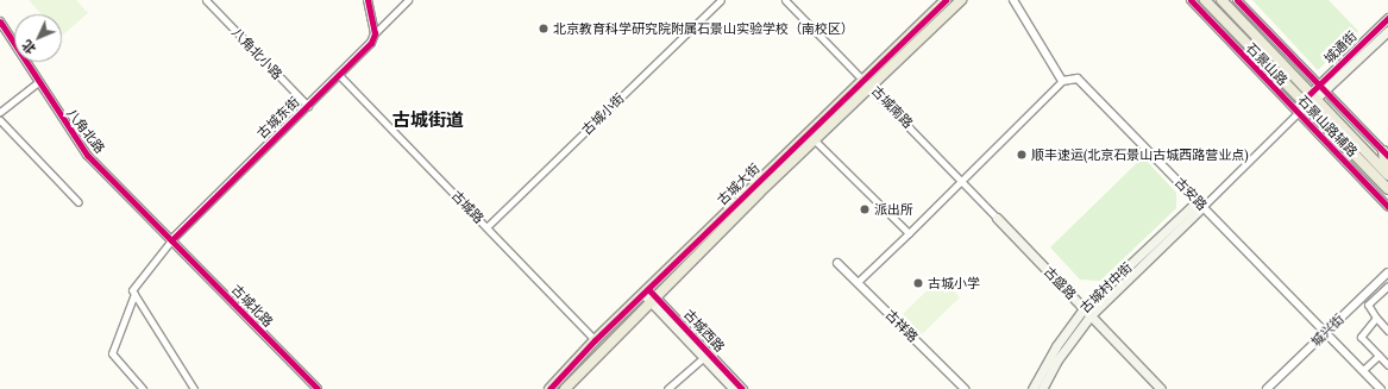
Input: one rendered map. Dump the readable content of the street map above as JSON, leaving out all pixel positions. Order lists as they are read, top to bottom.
{
  "streets": {
    "main road": [
      "城通街",
      "石景山路",
      "古城大街",
      "古盛路",
      "古城村中街",
      "古城西路"
    ],
    "street": [
      "八角北小路",
      "古城南路",
      "古城小街",
      "古城东街",
      "石景山路辅路",
      "八角北路",
      "古安路",
      "古城路",
      "古城北路",
      "古祥路",
      "城兴街"
    ]
  },
  "crossings": [
    ["城通街", "石景山路"],
    ["城通街", "石景山路辅路"],
    ["八角北小路", "古城东街"],
    ["古城南路", "古城大街"],
    ["古城南路", "古盛路"],
    ["古城小街", "古城路"],
    ["古城东街", "八角北路"],
    ["古城东街", "古城路"],
    ["古城东街", "古城北路"],
    ["八角北路", "古城北路"],
    ["古城大街", "古城路"],
    ["古城大街", "古城西路"],
    ["古安路", "古城村中街"],
    ["古安路", "城兴街"],
    ["古盛路", "古城村中街"]
  ],
  "districts": ["古城街道"],
  "places": [
    "北京教育科学研究院附属石景山实验学校（南校区）",
    "顺丰速运(北京石景山古城西路营业点)",
    "派出所",
    "古城小学"
  ],
  "north": "bottom left"
}
